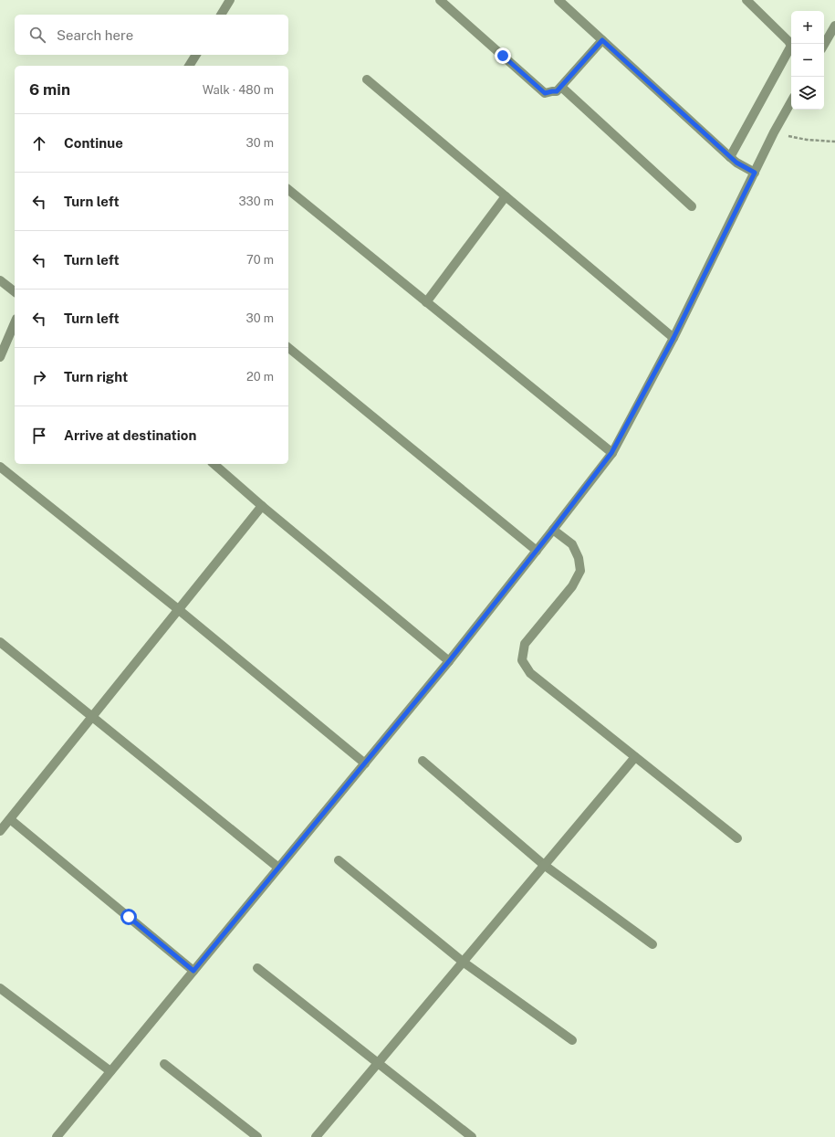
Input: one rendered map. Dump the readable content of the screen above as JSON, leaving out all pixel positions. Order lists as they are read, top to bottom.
{
  "page": {
    "map_buttons": ["+", "−"],
    "search": "Search here",
    "heading": ["6 min", "Walk · 480 m"],
    "list": [
      ["Continue", "30 m"],
      ["Turn left", "330 m"],
      ["Turn left", "70 m"],
      ["Turn left", "30 m"],
      ["Turn right", "20 m"],
      "Arrive at destination"
    ]
  }
}
